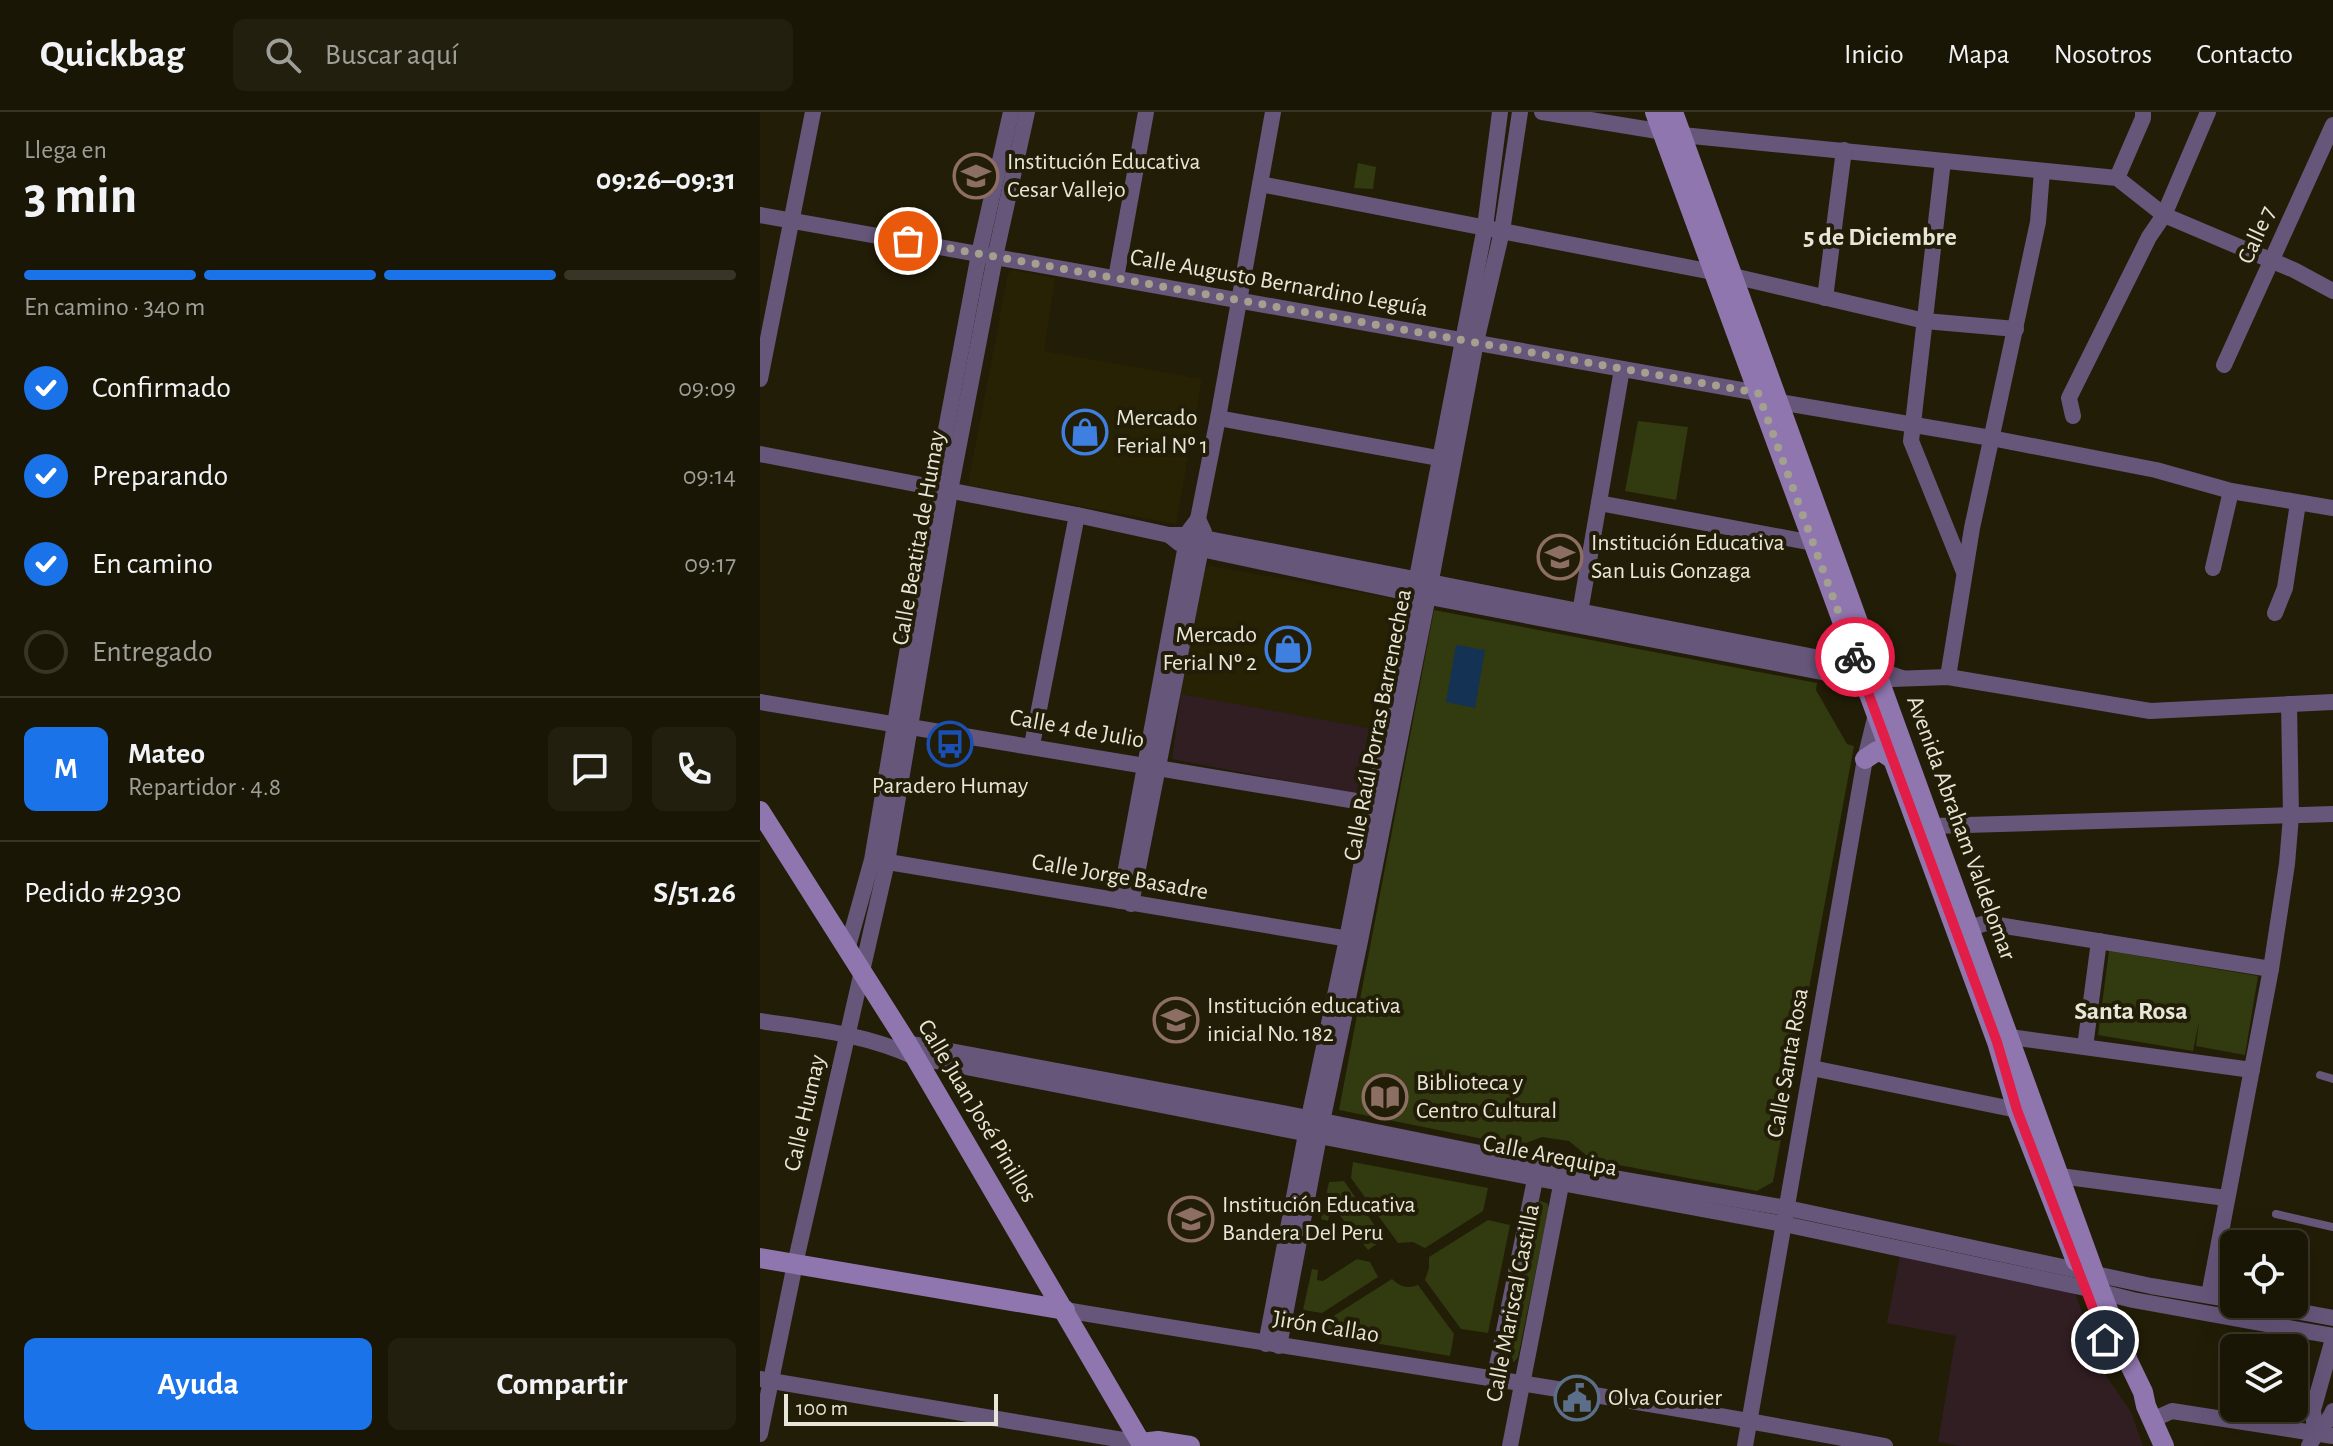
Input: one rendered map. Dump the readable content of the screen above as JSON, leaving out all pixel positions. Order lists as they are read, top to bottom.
{
  "streets": {
    "street": [
      "Calle 7",
      "Calle Augusto Bernardino Leguía",
      "Calle Beatita de Humay",
      "Calle Raúl Porras Barrenechea",
      "Calle 4 de Julio",
      "Avenida Abraham Valdelomar",
      "Calle Jorge Basadre",
      "Calle Santa Rosa",
      "Calle Juan José Pinillos",
      "Calle Humay",
      "Calle Arequipa",
      "Calle Mariscal Castilla",
      "Jirón Callao"
    ]
  },
  "crossings": [
    ["Calle Augusto Bernardino Leguía", "Calle Beatita de Humay"],
    ["Calle Augusto Bernardino Leguía", "Calle Raúl Porras Barrenechea"],
    ["Calle Augusto Bernardino Leguía", "Avenida Abraham Valdelomar"],
    ["Calle Beatita de Humay", "Calle 4 de Julio"],
    ["Calle Beatita de Humay", "Calle Jorge Basadre"],
    ["Calle Beatita de Humay", "Calle Juan José Pinillos"],
    ["Calle Beatita de Humay", "Calle Humay"],
    ["Calle Raúl Porras Barrenechea", "Calle 4 de Julio"],
    ["Calle Raúl Porras Barrenechea", "Calle Jorge Basadre"],
    ["Calle Raúl Porras Barrenechea", "Calle Arequipa"],
    ["Calle Raúl Porras Barrenechea", "Jirón Callao"],
    ["Avenida Abraham Valdelomar", "Calle Santa Rosa"],
    ["Avenida Abraham Valdelomar", "Calle Arequipa"],
    ["Calle Santa Rosa", "Calle Arequipa"],
    ["Calle Santa Rosa", "Jirón Callao"],
    ["Calle Juan José Pinillos", "Calle Humay"],
    ["Calle Juan José Pinillos", "Calle Arequipa"],
    ["Calle Juan José Pinillos", "Jirón Callao"],
    ["Calle Humay", "Calle Arequipa"],
    ["Calle Humay", "Jirón Callao"],
    ["Calle Arequipa", "Calle Mariscal Castilla"],
    ["Calle Mariscal Castilla", "Jirón Callao"]
  ],
  "districts": ["5 de Diciembre", "Santa Rosa"],
  "places": {
    "school or university": [
      "Institución Educativa Cesar Vallejo",
      "Institución Educativa San Luis Gonzaga",
      "Institución educativa inicial No. 182",
      "Institución Educativa Bandera Del Peru"
    ],
    "shop": ["Mercado Ferial Nº 1", "Mercado Ferial Nº 2"],
    "bus stop": ["Paradero Humay"],
    "library": ["Biblioteca y Centro Cultural"],
    "public building": ["Olva Courier"]
  },
  "scale_bar": "100 m",
  "page": {
    "header": "Quickbag",
    "search": "Buscar aquí",
    "nav": [
      "Inicio",
      "Mapa",
      "Nosotros",
      "Contacto"
    ],
    "heading": ["3 min", "Llega en", "09:26–09:31"],
    "panel": [
      "Mateo",
      "Repartidor · 4.8",
      "Pedido #2930",
      "S/51.26"
    ],
    "bar": "En camino · 340 m",
    "list": [
      ["Confirmado", "09:09"],
      ["Preparando", "09:14"],
      ["En camino", "09:17"],
      "Entregado"
    ],
    "round": "M",
    "buttons": ["Ayuda", "Compartir"],
    "scale": "100 m"
  }
}
